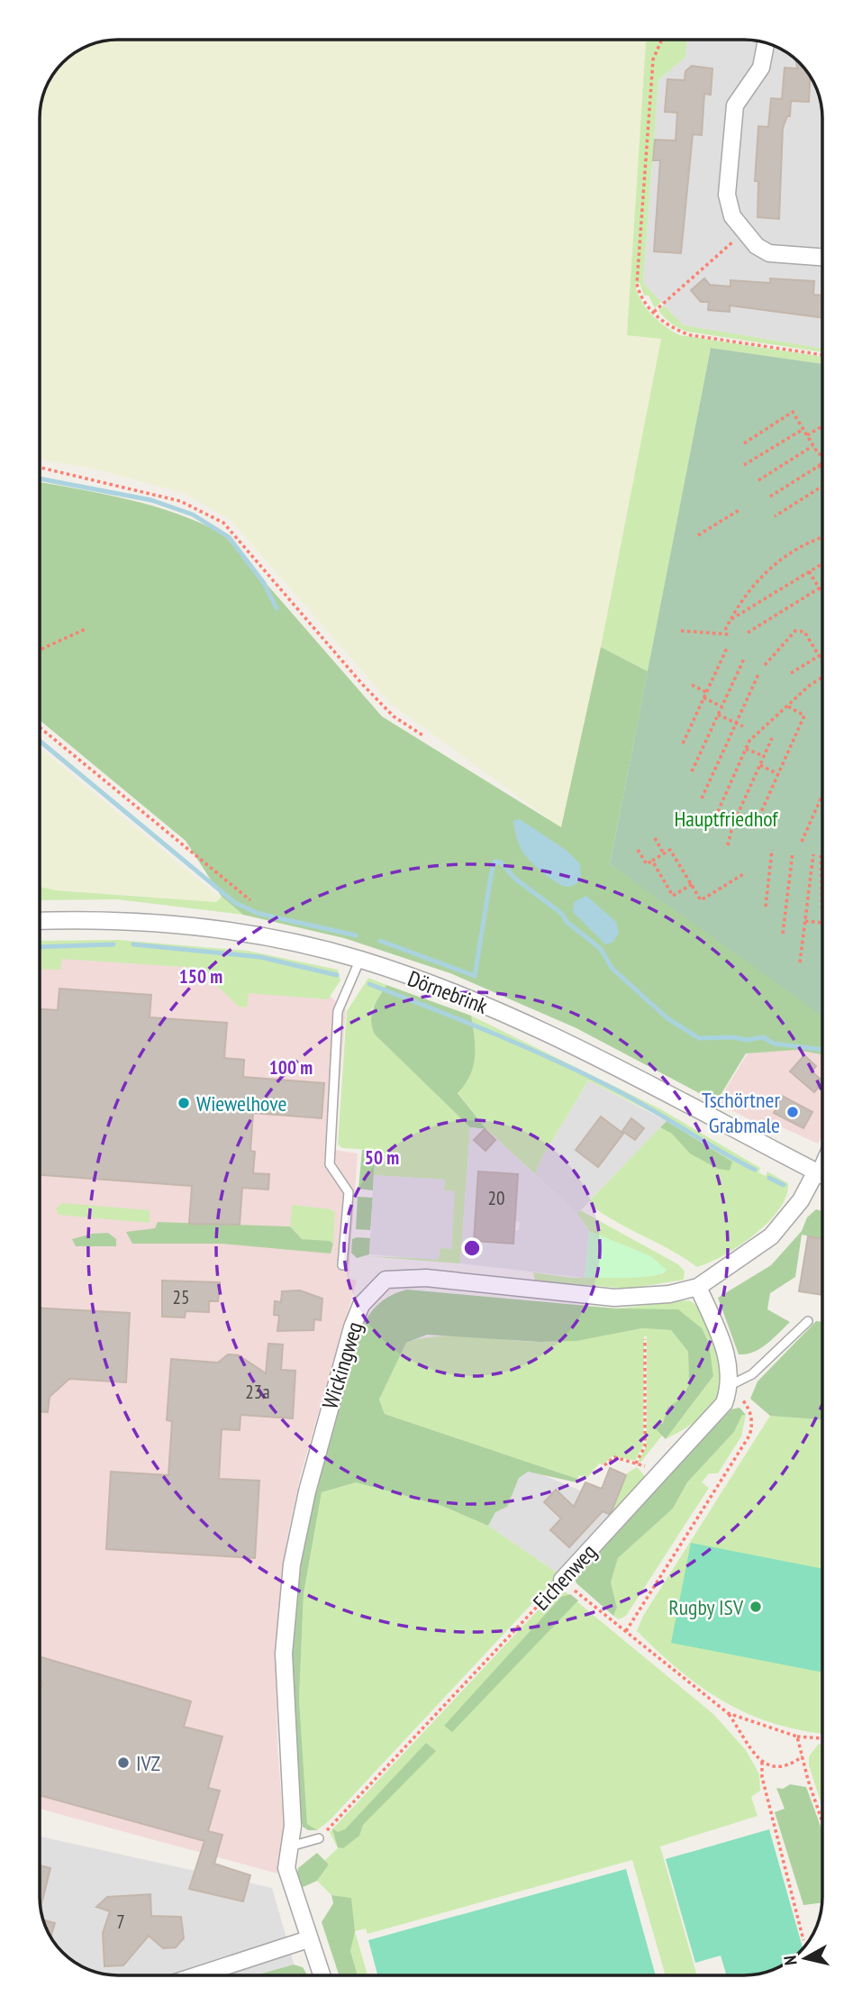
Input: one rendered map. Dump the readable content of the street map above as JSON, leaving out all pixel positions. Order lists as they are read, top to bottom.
{
  "streets": {
    "street": ["Dörnebrink", "Wickingweg", "Eichenweg"]
  },
  "crossings": [
    ["Dörnebrink", "Wickingweg"]
  ],
  "parks": ["Hauptfriedhof"],
  "places": [
    "Wiewelhove",
    "Tschörtner Grabmale",
    "Rugby ISV",
    "IVZ"
  ],
  "house_numbers": [
    "20",
    "25",
    "23a",
    "7"
  ],
  "north": "left",
  "rings": ["150 m", "100 m", "50 m"]
}
